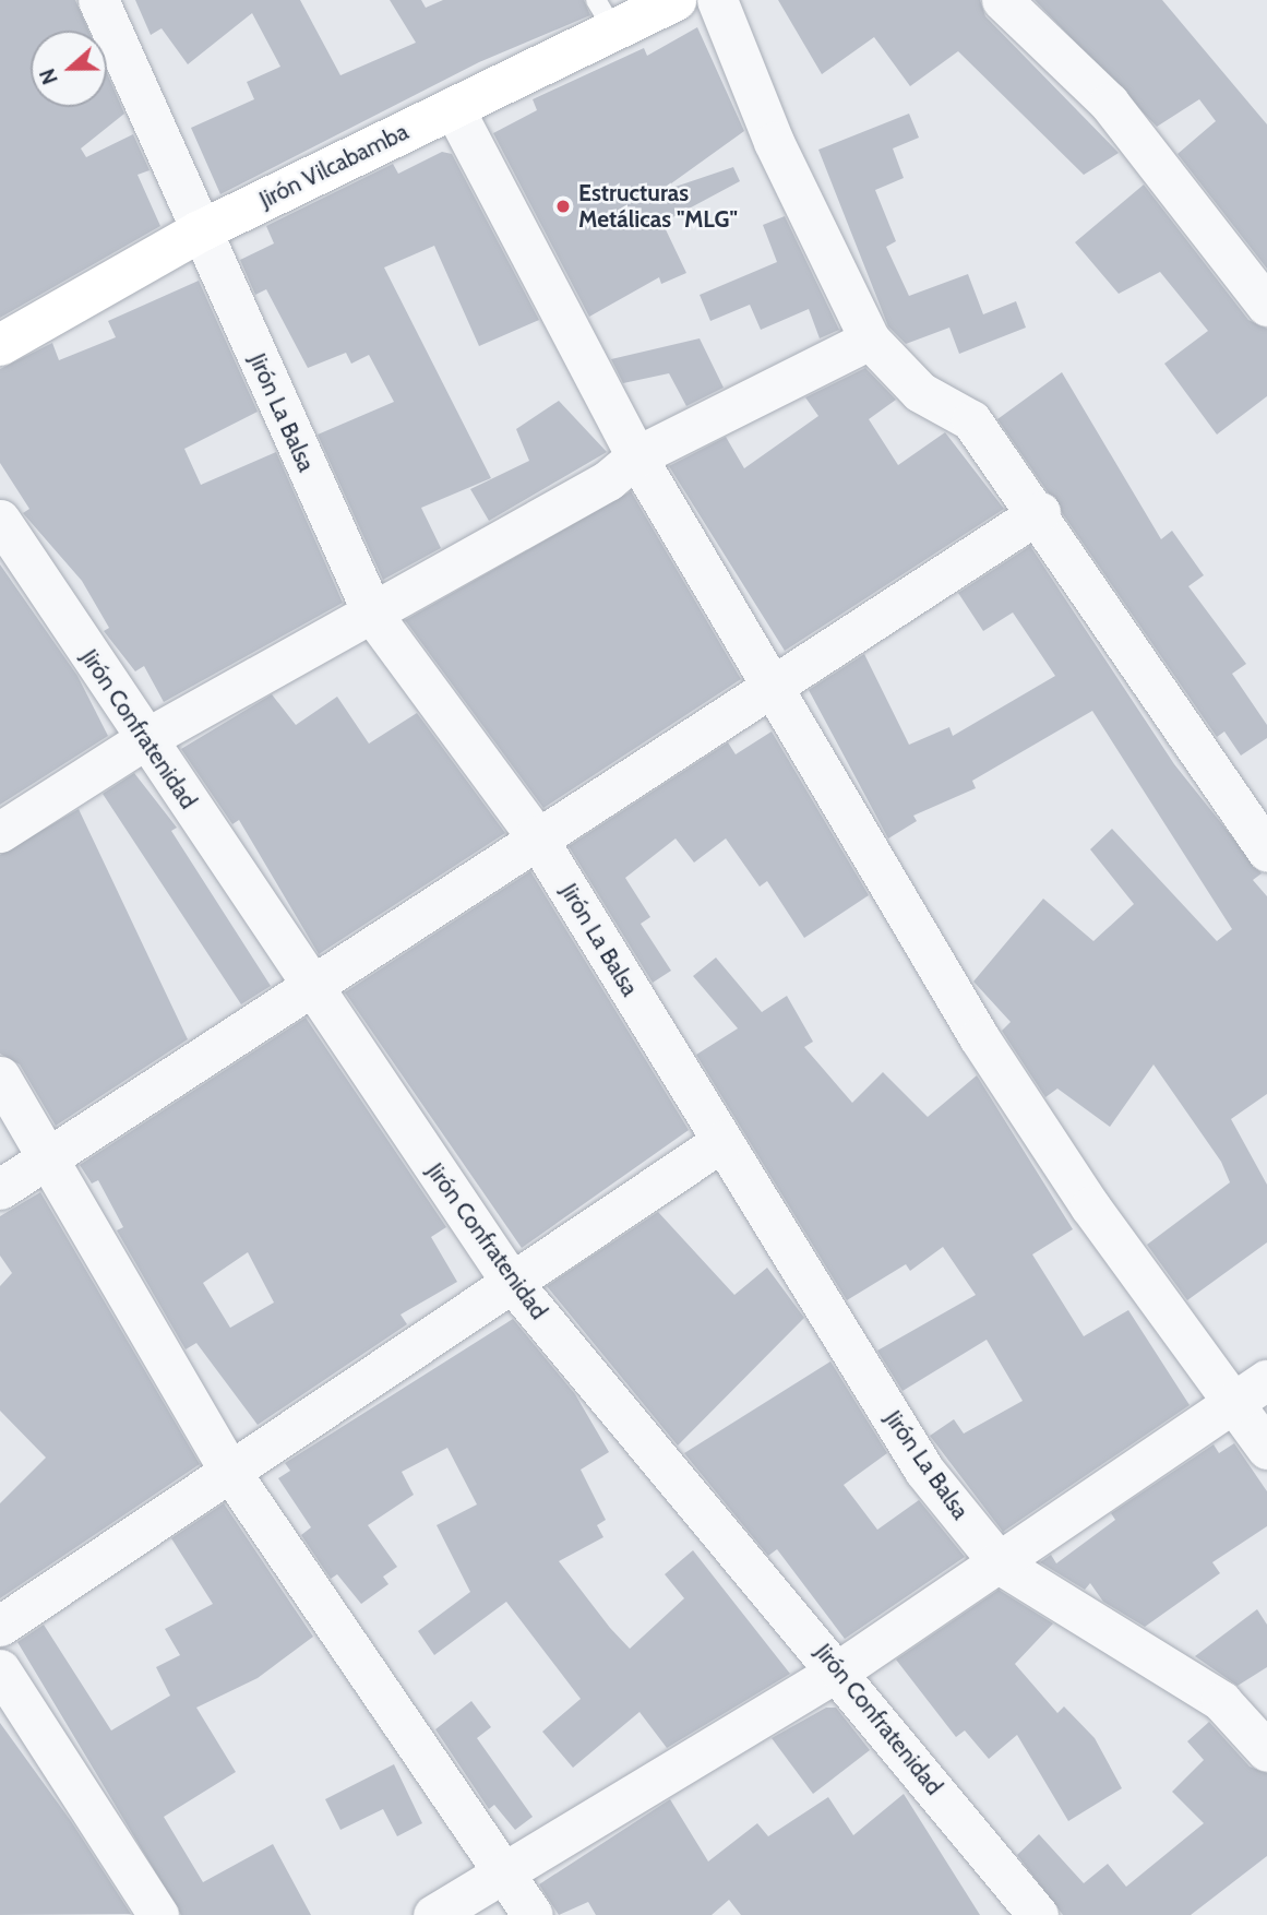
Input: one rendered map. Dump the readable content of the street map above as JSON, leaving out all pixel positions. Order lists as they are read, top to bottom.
{
  "streets": {
    "main road": ["Jirón Vilcabamba"],
    "street": ["Jirón La Balsa", "Jirón Confratenidad"]
  },
  "crossings": [
    ["Jirón Vilcabamba", "Jirón La Balsa"]
  ],
  "places": ["Estructuras Metálicas \"MLG\""],
  "north": "left"
}
